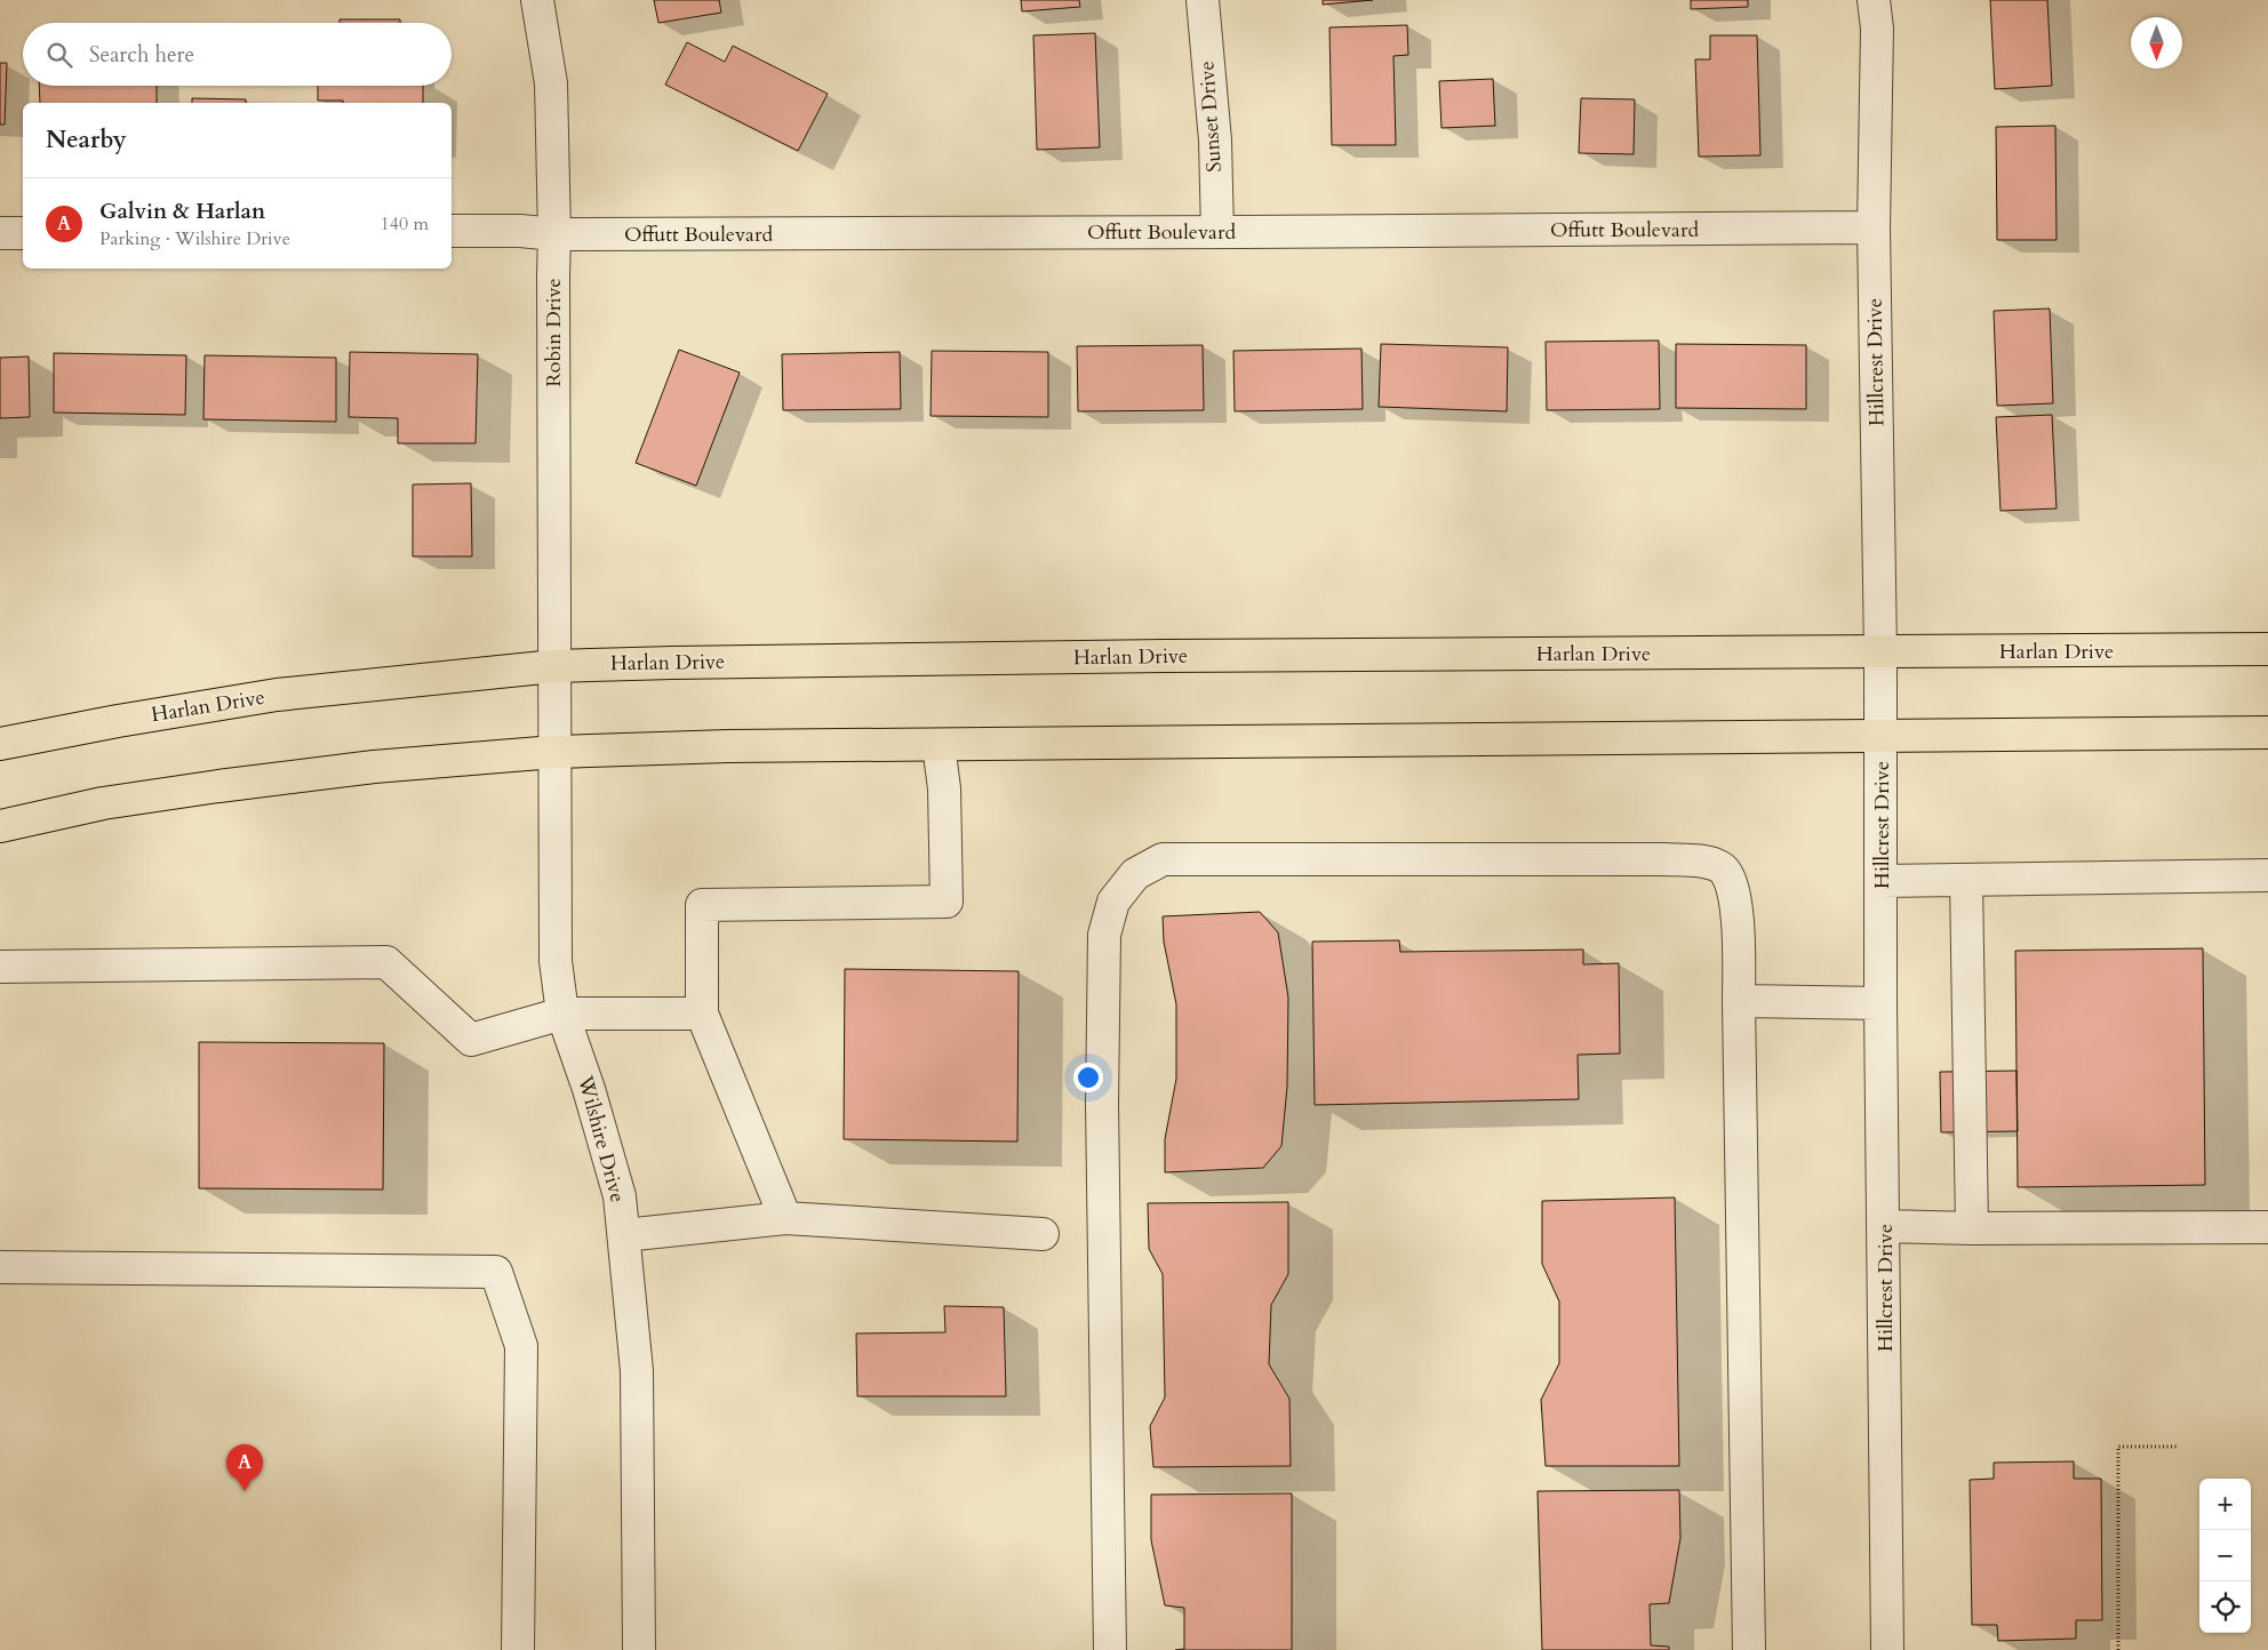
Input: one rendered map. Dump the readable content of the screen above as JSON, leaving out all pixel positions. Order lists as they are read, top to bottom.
{
  "streets": {
    "main road": ["Harlan Drive"],
    "street": [
      "Sunset Drive",
      "Offutt Boulevard",
      "Robin Drive",
      "Hillcrest Drive",
      "Wilshire Drive"
    ]
  },
  "crossings": [
    ["Sunset Drive", "Offutt Boulevard"],
    ["Offutt Boulevard", "Robin Drive"],
    ["Offutt Boulevard", "Hillcrest Drive"],
    ["Robin Drive", "Harlan Drive"],
    ["Robin Drive", "Wilshire Drive"],
    ["Hillcrest Drive", "Harlan Drive"],
    ["Harlan Drive", "Wilshire Drive"]
  ],
  "north": "bottom",
  "page": {
    "search": "Search here",
    "heading": "Nearby",
    "list": [
      {
        "mark": "A",
        "name": "Galvin & Harlan",
        "note": "Parking · Wilshire Drive",
        "value": "140 m"
      }
    ],
    "pins": "A",
    "map_buttons": ["+", "−"]
  }
}
